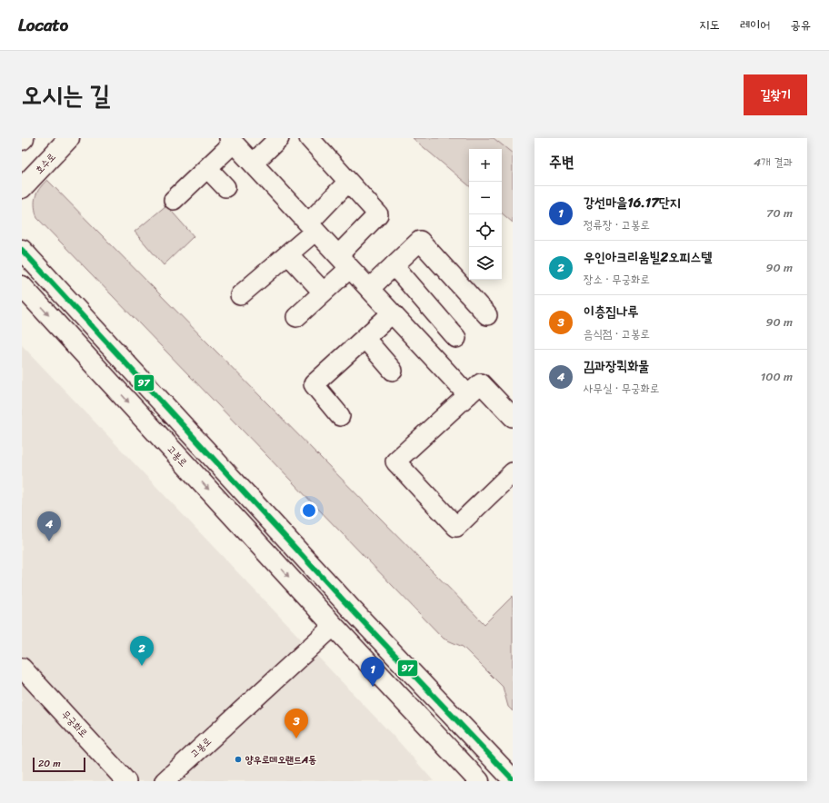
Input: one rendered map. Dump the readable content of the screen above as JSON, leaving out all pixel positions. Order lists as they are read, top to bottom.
{
  "streets": {
    "main road": ["호수로", "고봉로"],
    "street": ["무궁화로"]
  },
  "places": ["양우로데오랜드A동"],
  "lines": ["transit line 97"],
  "scale_bar": "20 m",
  "page": {
    "header": "Locato",
    "nav": ["지도", "레이어", "공유"],
    "title": "오시는 길",
    "buttons": "길찾기",
    "heading": ["주변", "4개 결과"],
    "map_buttons": ["+", "−"],
    "list": [
      {
        "mark": "1",
        "name": "강선마을16.17단지",
        "note": "정류장 · 고봉로",
        "value": "70 m"
      },
      {
        "mark": "2",
        "name": "우인아크리움빌2오피스텔",
        "note": "장소 · 무궁화로",
        "value": "90 m"
      },
      {
        "mark": "3",
        "name": "이층집나루",
        "note": "음식점 · 고봉로",
        "value": "90 m"
      },
      {
        "mark": "4",
        "name": "김과장퀵화물",
        "note": "사무실 · 무궁화로",
        "value": "100 m"
      }
    ],
    "pins": [
      "4",
      "2",
      "1",
      "3"
    ],
    "scale": "20 m"
  }
}
